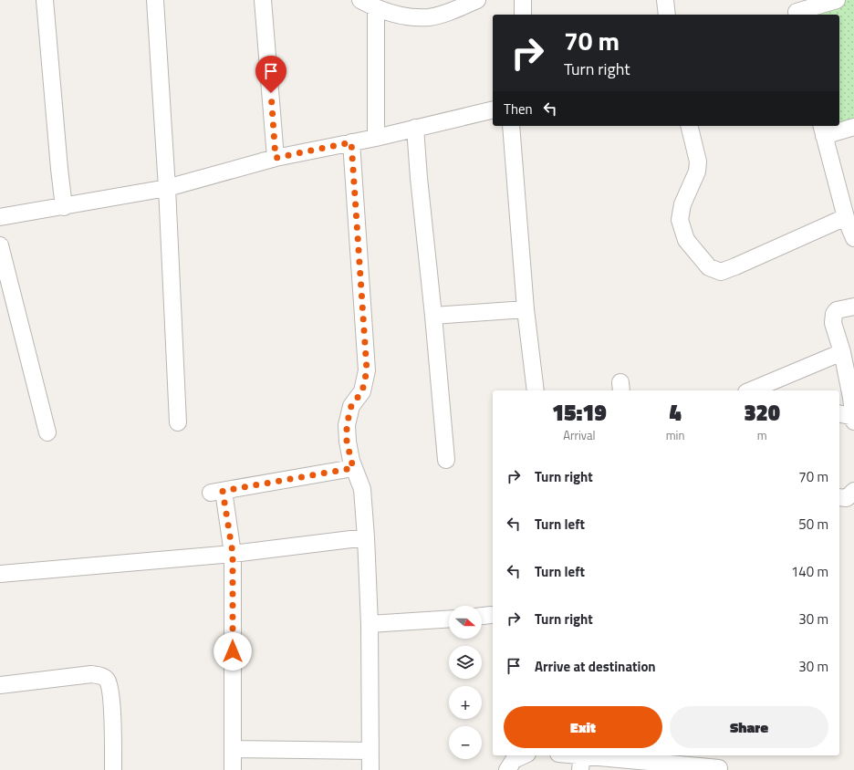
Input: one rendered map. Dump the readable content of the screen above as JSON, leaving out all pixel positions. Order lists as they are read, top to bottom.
{
  "north": "right",
  "page": {
    "turn": ["70 m", "Turn right"],
    "then": "Then",
    "eta": [
      "15:19",
      "Arrival",
      "4",
      "min",
      "320",
      "m"
    ],
    "list": [
      {
        "name": "Turn right",
        "value": "70 m"
      },
      {
        "name": "Turn left",
        "value": "50 m"
      },
      {
        "name": "Turn left",
        "value": "140 m"
      },
      {
        "name": "Turn right",
        "value": "30 m"
      },
      {
        "name": "Arrive at destination",
        "value": "30 m"
      }
    ],
    "map_buttons": ["+", "−"],
    "buttons": ["Exit", "Share"]
  }
}
